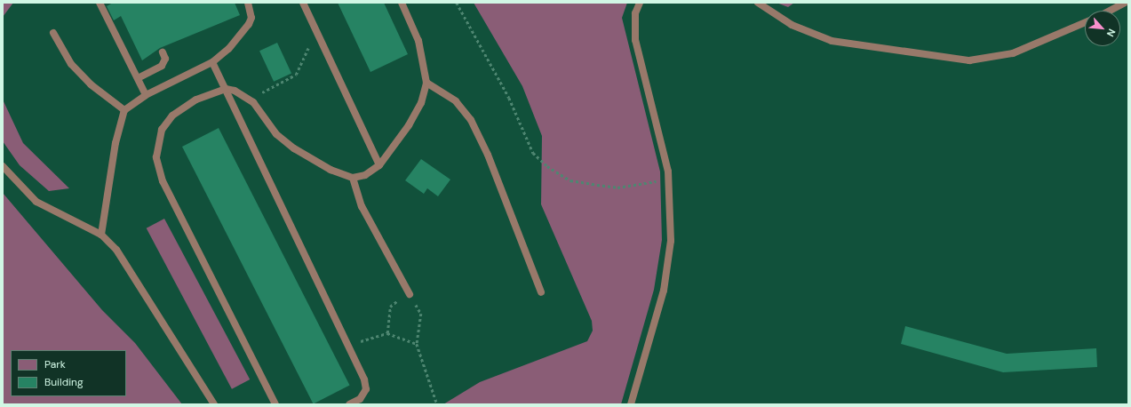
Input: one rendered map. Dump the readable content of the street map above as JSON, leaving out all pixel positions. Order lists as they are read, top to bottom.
{
  "legend": ["Park", "Building"],
  "north": "bottom right"
}
